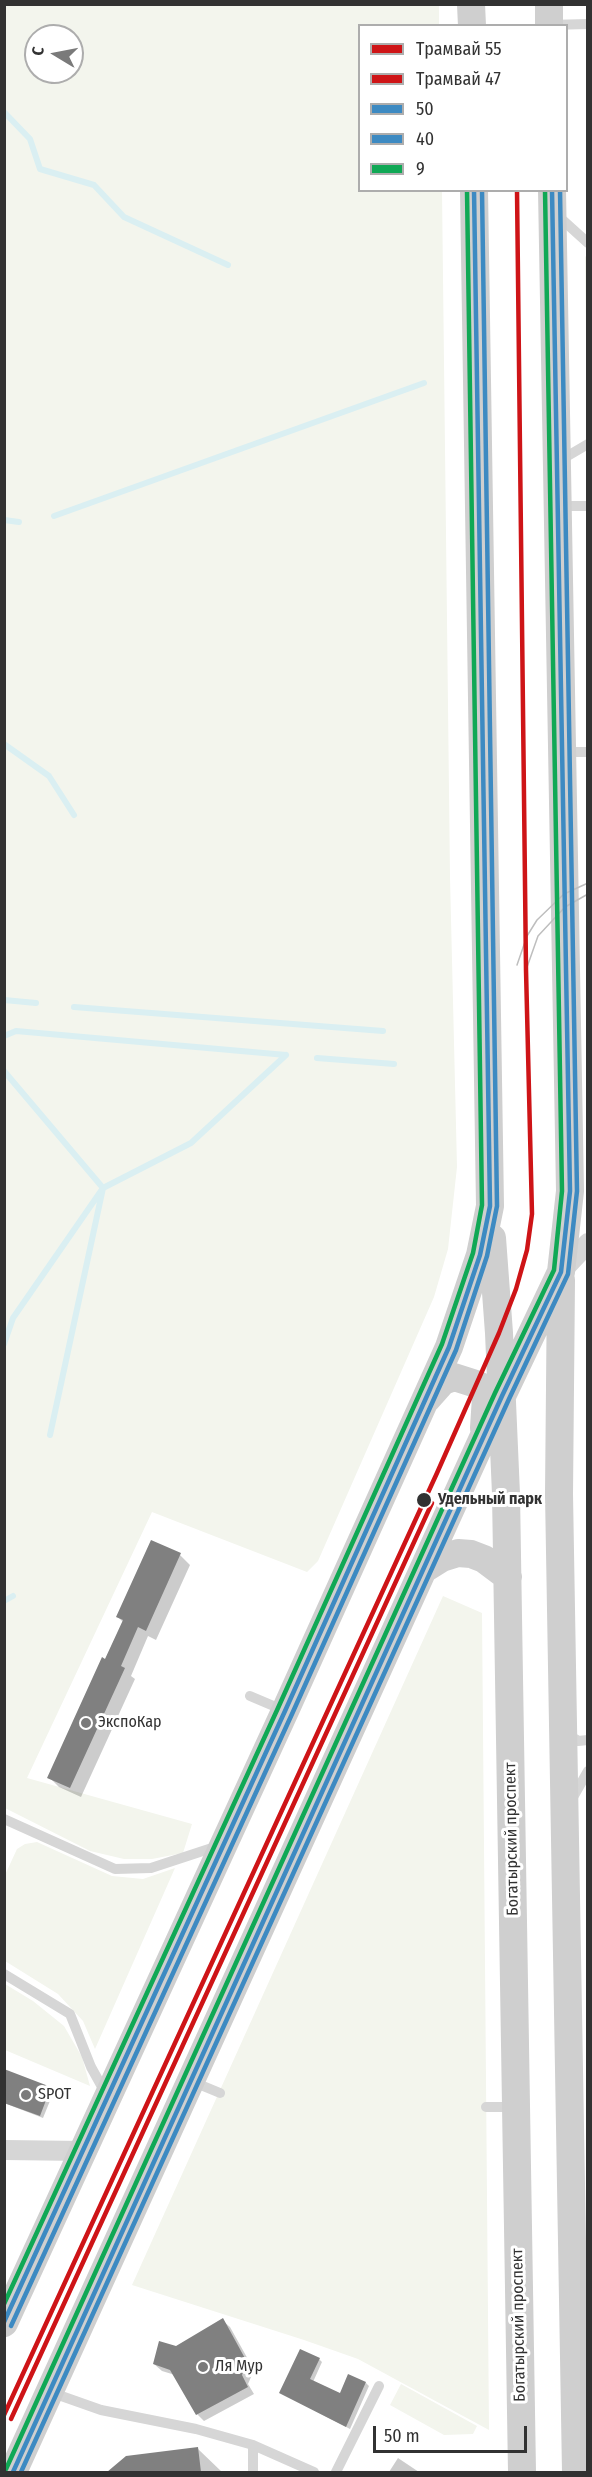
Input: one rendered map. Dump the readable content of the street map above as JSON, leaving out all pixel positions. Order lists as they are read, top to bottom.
{
  "streets": {
    "main road": ["Богатырский проспект"]
  },
  "places": [
    "Удельный парк",
    "ЭкспоКар",
    "SPOT",
    "Ля Мур"
  ],
  "lines": [
    "tram line 55",
    "transit line 50",
    "transit line 40",
    "transit line 9",
    "tram line 47"
  ],
  "legend": [
    "Трамвай 55",
    "Трамвай 47",
    "50",
    "40",
    "9"
  ],
  "scale_bar": "50 m",
  "north": "left"
}
